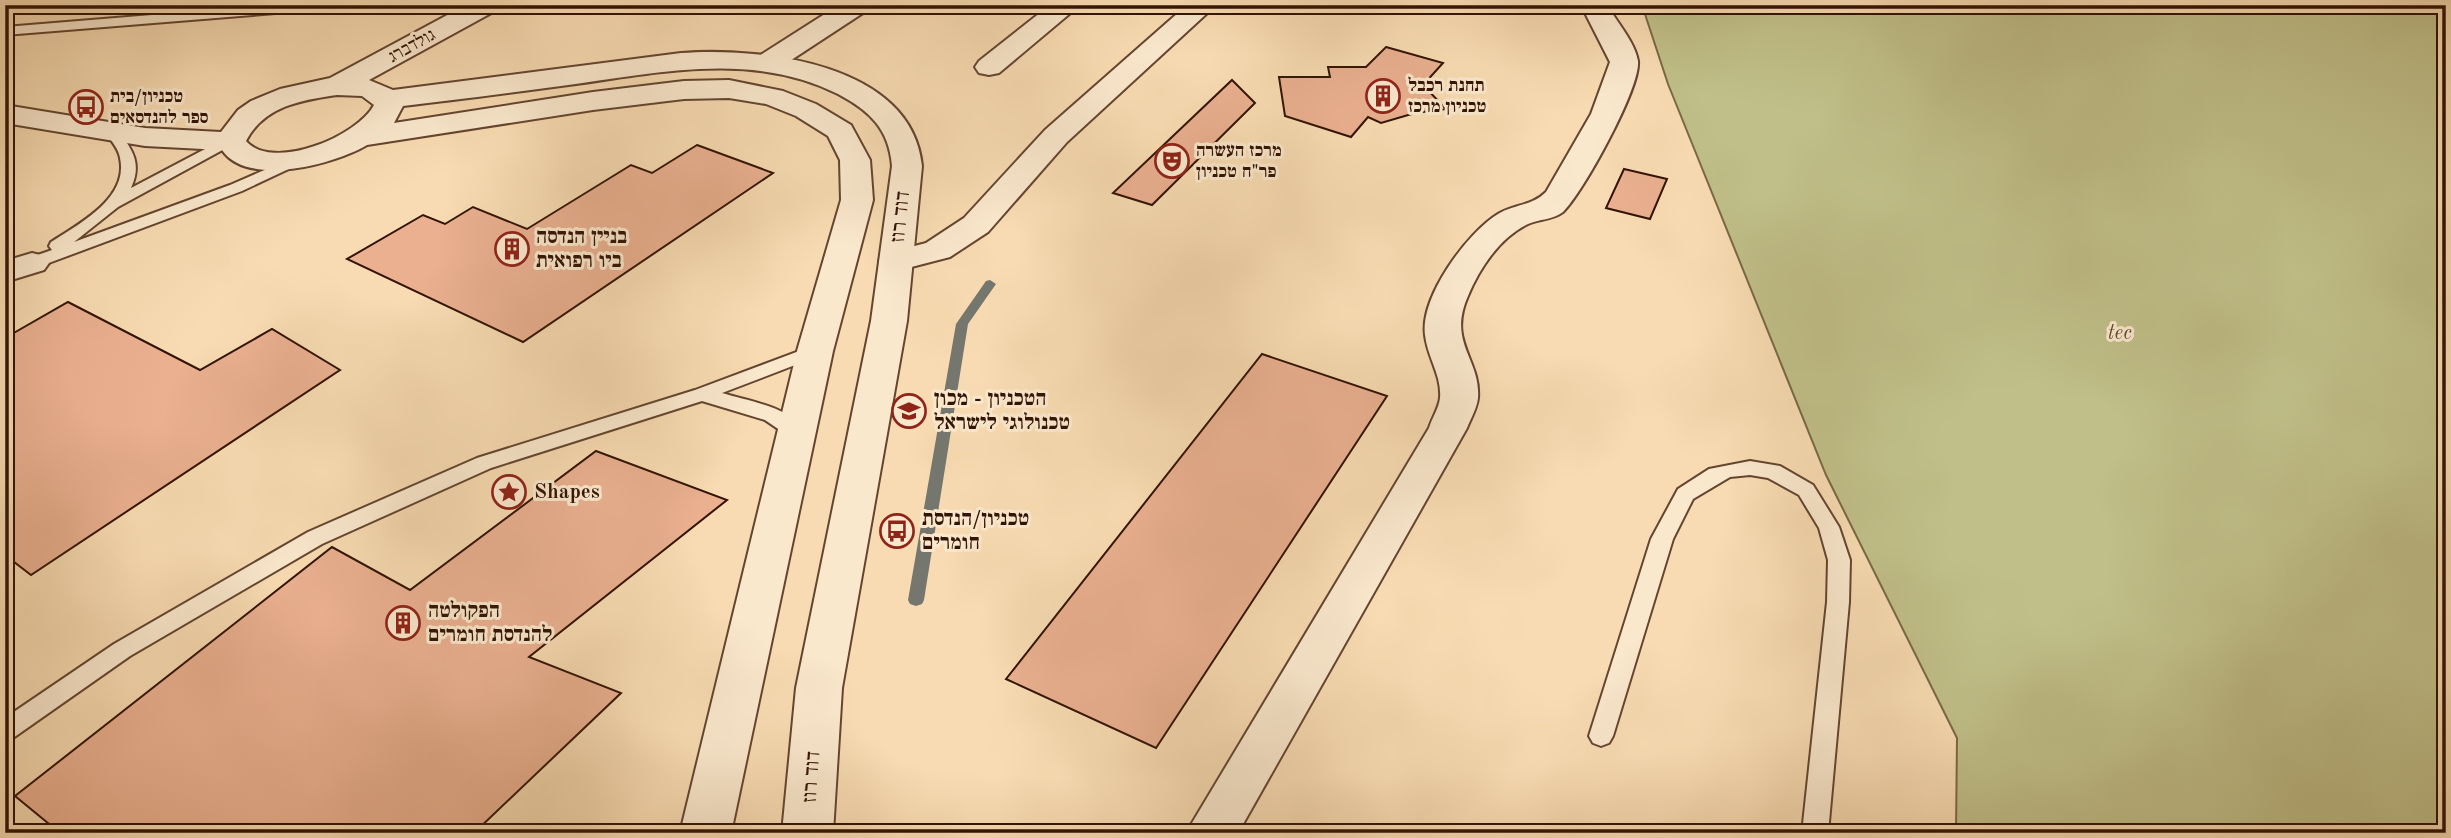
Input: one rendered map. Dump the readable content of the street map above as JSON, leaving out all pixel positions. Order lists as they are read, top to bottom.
{
  "streets": {
    "street": ["גולדברג", "דוד רוז"]
  },
  "parks": ["tec"],
  "places": {
    "building": ["תחנת רכבל טכניון מרכז", "בניין הנדסה ביו רפואית", "הפקולטה להנדסת חומרים"],
    "bus stop": ["טכניון/בית ספר להנדסאים", "טכניון/הנדסת חומרים"],
    "theatre": ["מרכז העשרה פר\"ח טכניון"],
    "school or university": ["הטכניון - מכון טכנולוגי לישראל"],
    "place": ["Shapes"]
  }
}
